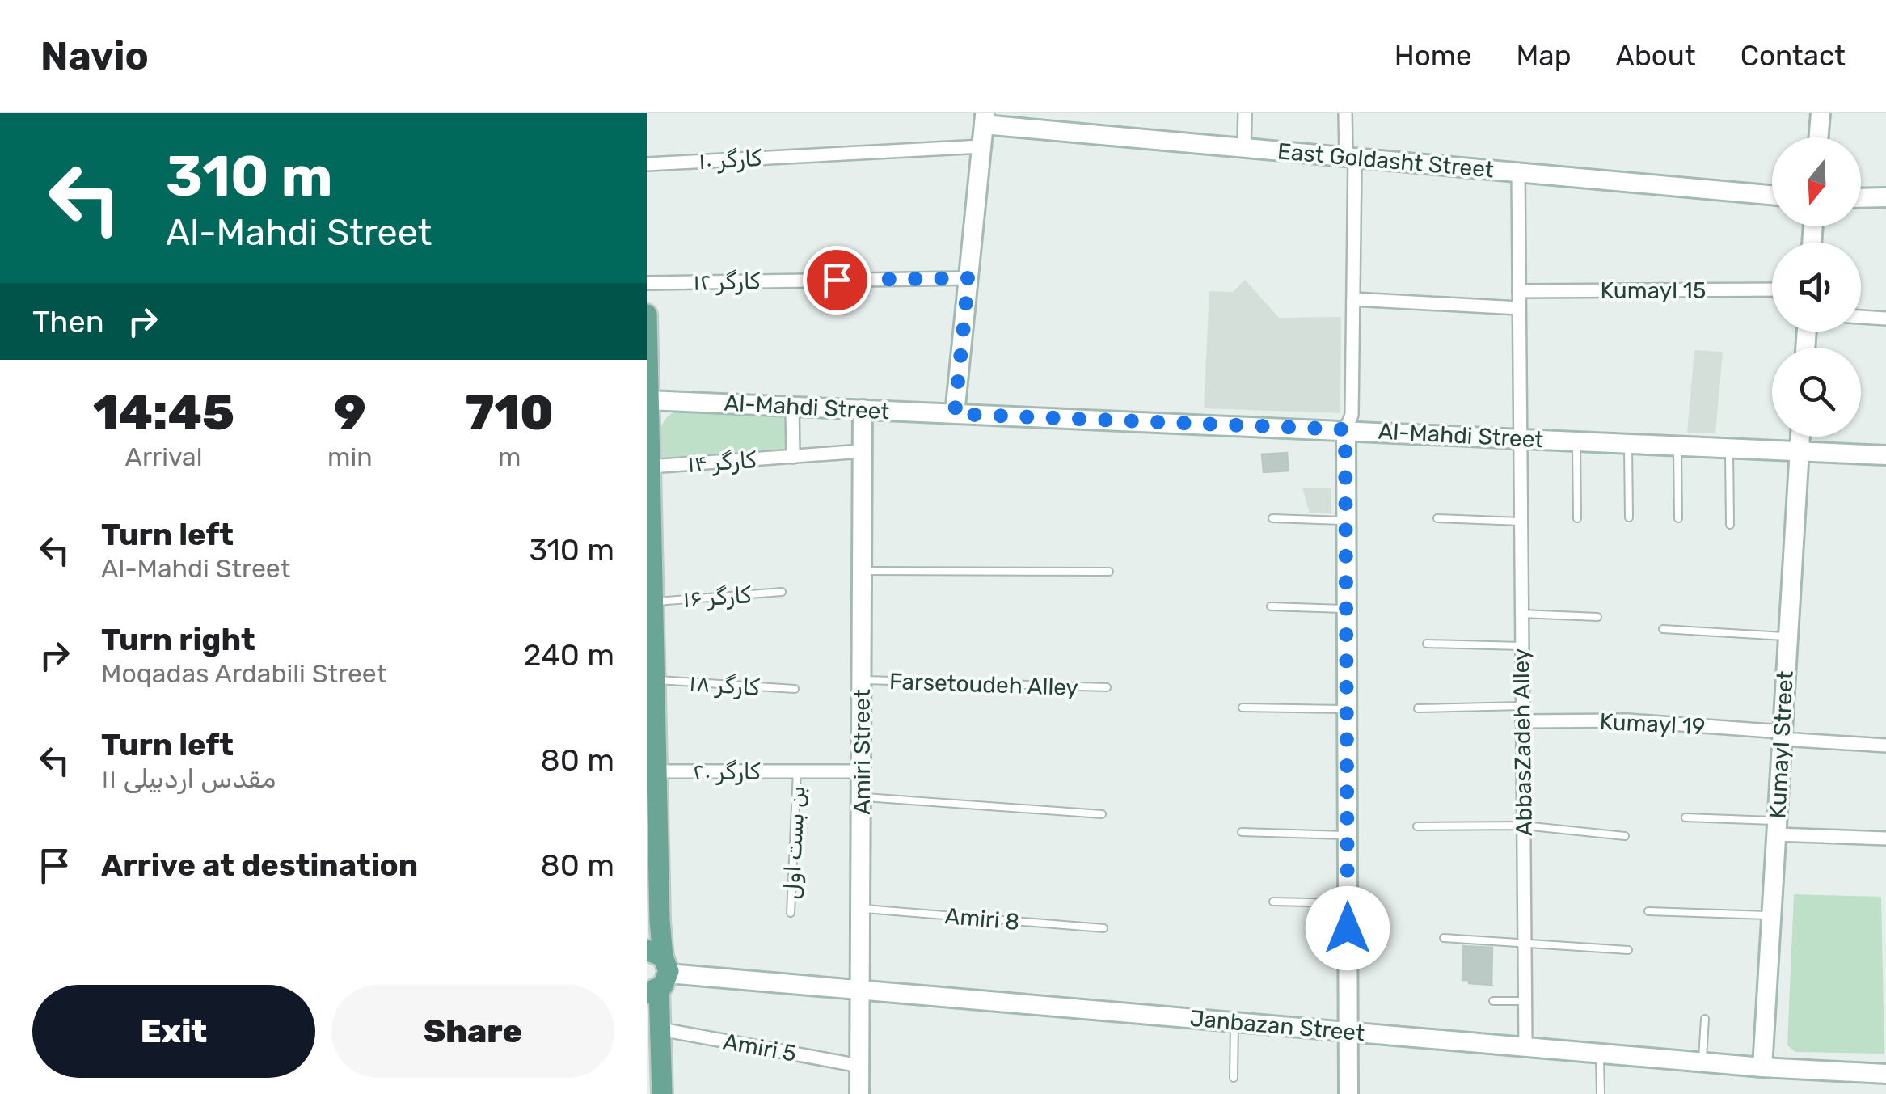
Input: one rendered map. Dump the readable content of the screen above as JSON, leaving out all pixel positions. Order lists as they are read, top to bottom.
{
  "streets": {
    "street": [
      "کارگر ۱۰",
      "East Goldasht Street",
      "کارگر ۱۲",
      "Kumayl 15",
      "Al-Mahdi Street",
      "کارگر ۱۴",
      "Kumayl 19",
      "AbbasZadeh Alley",
      "Kumayl Street",
      "Amiri Street",
      "کارگر ۲۰",
      "Janbazan Street",
      "Amiri 5"
    ],
    "lane": [
      "کارگر ۱۶",
      "Farsetoudeh Alley",
      "کارگر ۱۸",
      "بن بست اول",
      "Amiri 8"
    ]
  },
  "crossings": [
    ["East Goldasht Street", "AbbasZadeh Alley"],
    ["Kumayl 15", "AbbasZadeh Alley"],
    ["Al-Mahdi Street", "AbbasZadeh Alley"],
    ["Al-Mahdi Street", "Kumayl Street"],
    ["Al-Mahdi Street", "Amiri Street"],
    ["کارگر ۱۴", "Amiri Street"],
    ["Farsetoudeh Alley", "Amiri Street"],
    ["Kumayl 19", "AbbasZadeh Alley"],
    ["Kumayl 19", "Kumayl Street"],
    ["AbbasZadeh Alley", "Janbazan Street"],
    ["Kumayl Street", "Janbazan Street"],
    ["Amiri Street", "کارگر ۲۰"],
    ["Amiri Street", "Amiri 8"],
    ["Amiri Street", "Janbazan Street"],
    ["Amiri Street", "Amiri 5"],
    ["کارگر ۲۰", "بن بست اول"]
  ],
  "north": "bottom",
  "page": {
    "header": "Navio",
    "nav": [
      "Home",
      "Map",
      "About",
      "Contact"
    ],
    "turn": ["310 m", "Al-Mahdi Street"],
    "then": "Then",
    "eta": [
      "14:45",
      "Arrival",
      "9",
      "min",
      "710",
      "m"
    ],
    "list": [
      {
        "name": "Turn left",
        "note": "Al-Mahdi Street",
        "value": "310 m"
      },
      {
        "name": "Turn right",
        "note": "Moqadas Ardabili Street",
        "value": "240 m"
      },
      {
        "name": "Turn left",
        "note": "مقدس اردبیلی ۱۱",
        "value": "80 m"
      },
      {
        "name": "Arrive at destination",
        "value": "80 m"
      }
    ],
    "buttons": ["Exit", "Share"]
  }
}
